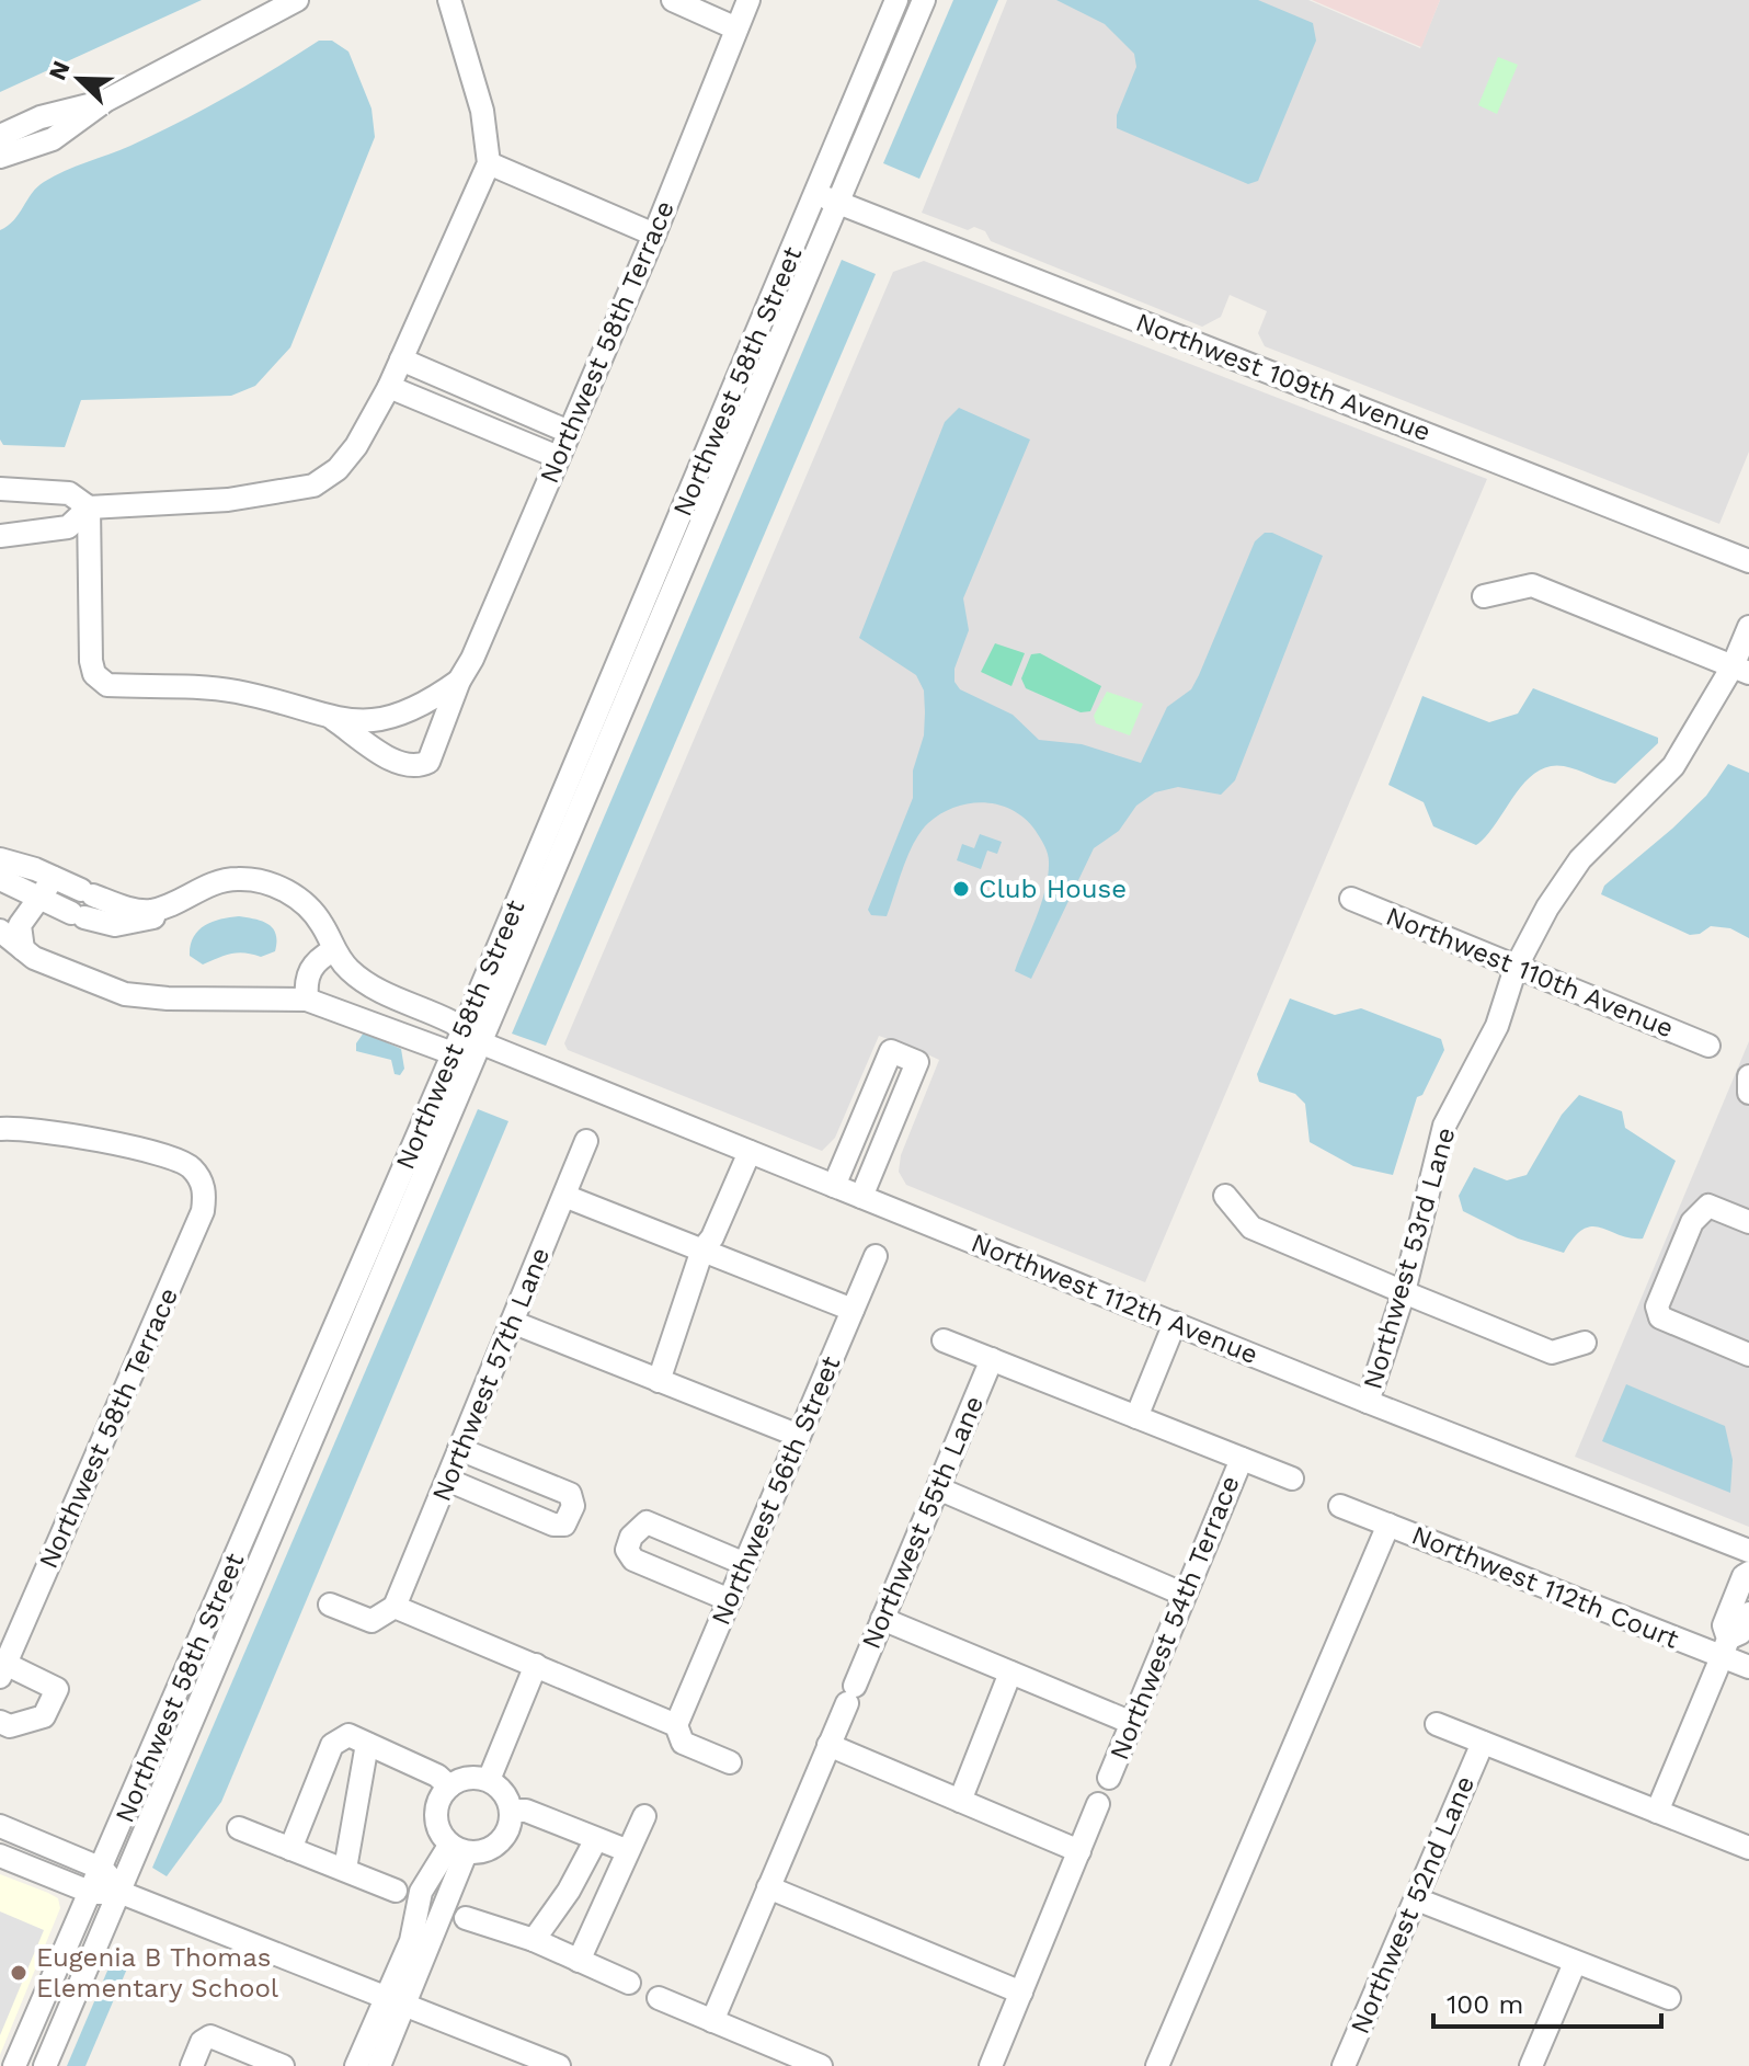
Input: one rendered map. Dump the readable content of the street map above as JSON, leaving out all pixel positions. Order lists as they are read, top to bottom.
{
  "streets": {
    "street": [
      "Northwest 58th Terrace",
      "Northwest 109th Avenue",
      "Northwest 58th Street",
      "Northwest 110th Avenue",
      "Northwest 53rd Lane",
      "Northwest 112th Avenue",
      "Northwest 57th Lane",
      "Northwest 56th Street",
      "Northwest 55th Lane",
      "Northwest 112th Court",
      "Northwest 54th Terrace",
      "Northwest 52nd Lane"
    ]
  },
  "crossings": [
    ["Northwest 109th Avenue", "Northwest 58th Street"],
    ["Northwest 58th Street", "Northwest 112th Avenue"],
    ["Northwest 110th Avenue", "Northwest 53rd Lane"],
    ["Northwest 53rd Lane", "Northwest 112th Avenue"]
  ],
  "places": ["Club House", "Eugenia B Thomas Elementary School"],
  "scale_bar": "100 m",
  "north": "top left"
}
